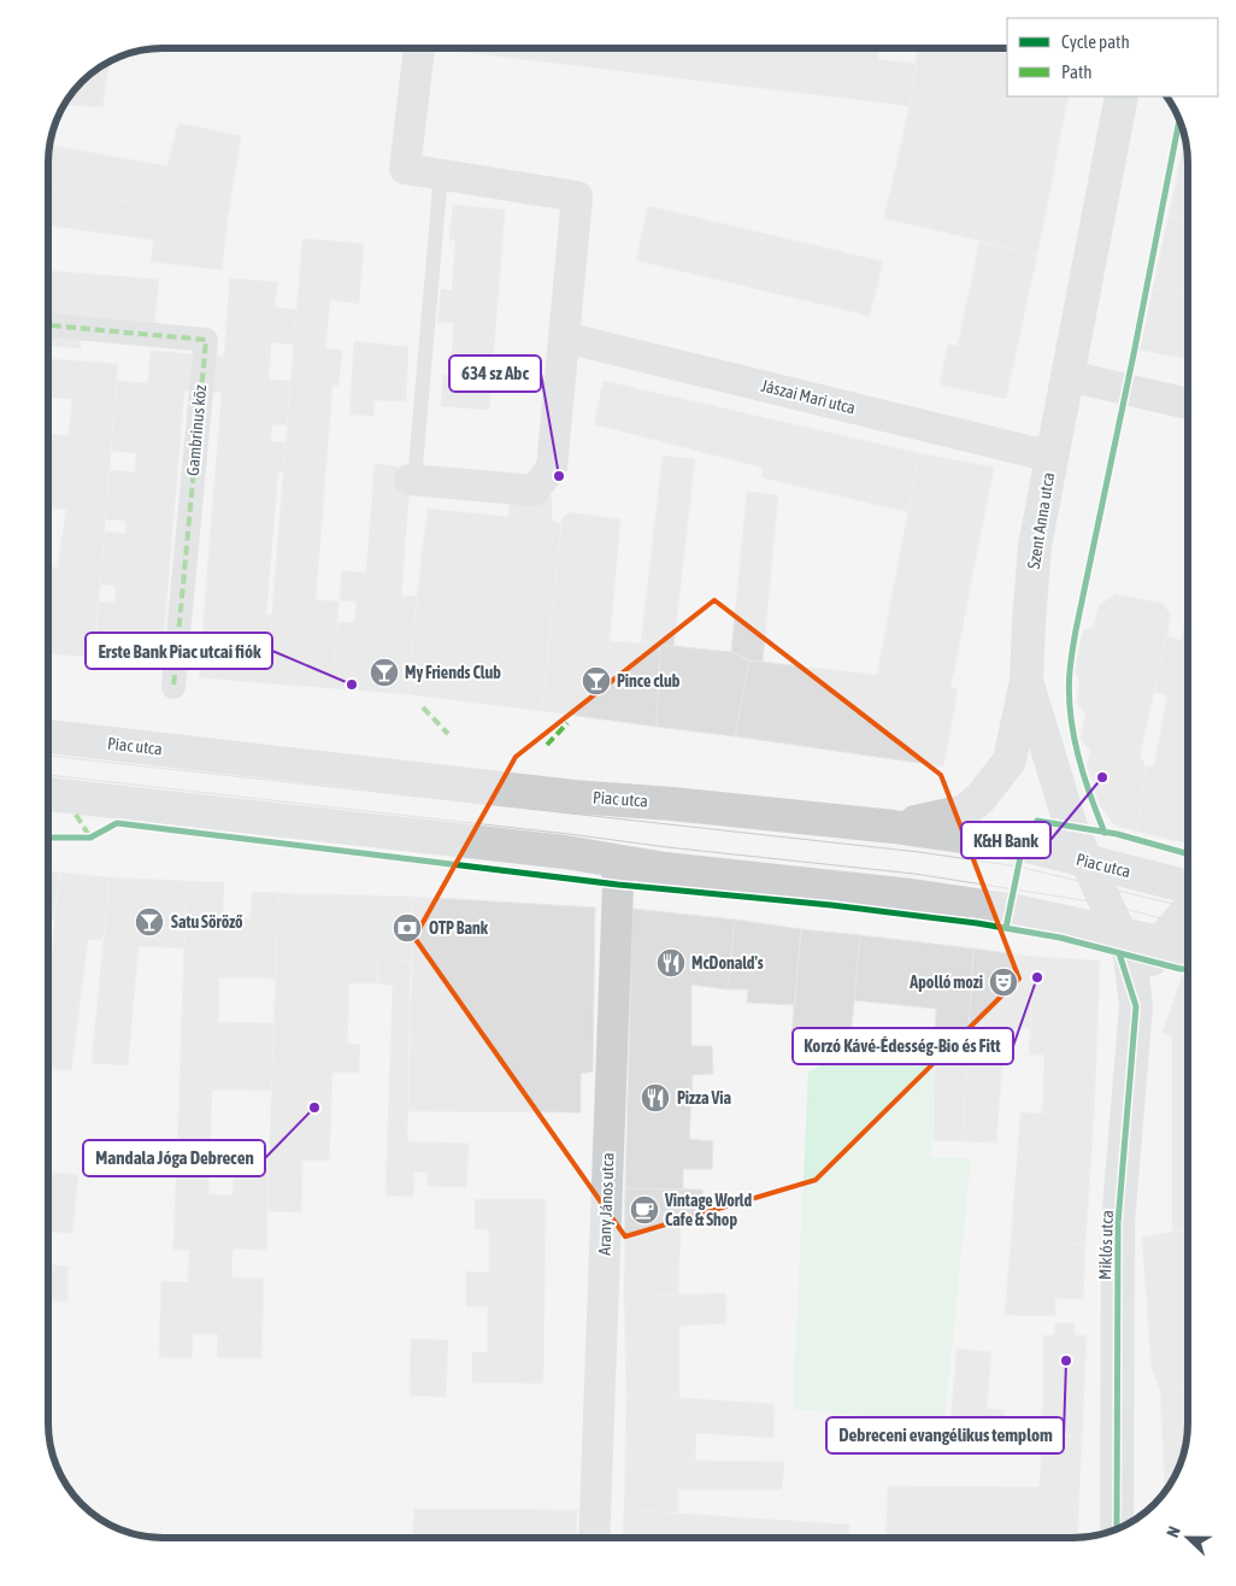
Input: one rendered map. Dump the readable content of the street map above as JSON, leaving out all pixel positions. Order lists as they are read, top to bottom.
{
  "streets": {
    "street": [
      "Jászai Mari utca",
      "Gambrinus köz",
      "Szent Anna utca",
      "Piac utca",
      "Arany János utca",
      "Miklós utca"
    ]
  },
  "crossings": [
    ["Jászai Mari utca", "Szent Anna utca"],
    ["Szent Anna utca", "Piac utca"],
    ["Szent Anna utca", "Miklós utca"]
  ],
  "places": {
    "other": [
      "634 sz Abc",
      "Erste Bank Piac utcai fiók",
      "K&H Bank",
      "Korzó Kávé-Édesség-Bio és Fitt",
      "Mandala Jóga Debrecen",
      "Debreceni evangélikus templom"
    ],
    "bar": ["My Friends Club", "Pince club", "Satu Söröző"],
    "bank": ["OTP Bank"],
    "restaurant": ["McDonald's", "Pizza Via"],
    "theatre": ["Apolló mozi"],
    "cafe": ["Vintage World Cafe & Shop"]
  },
  "legend": ["Cycle path", "Path"],
  "north": "left"
}
